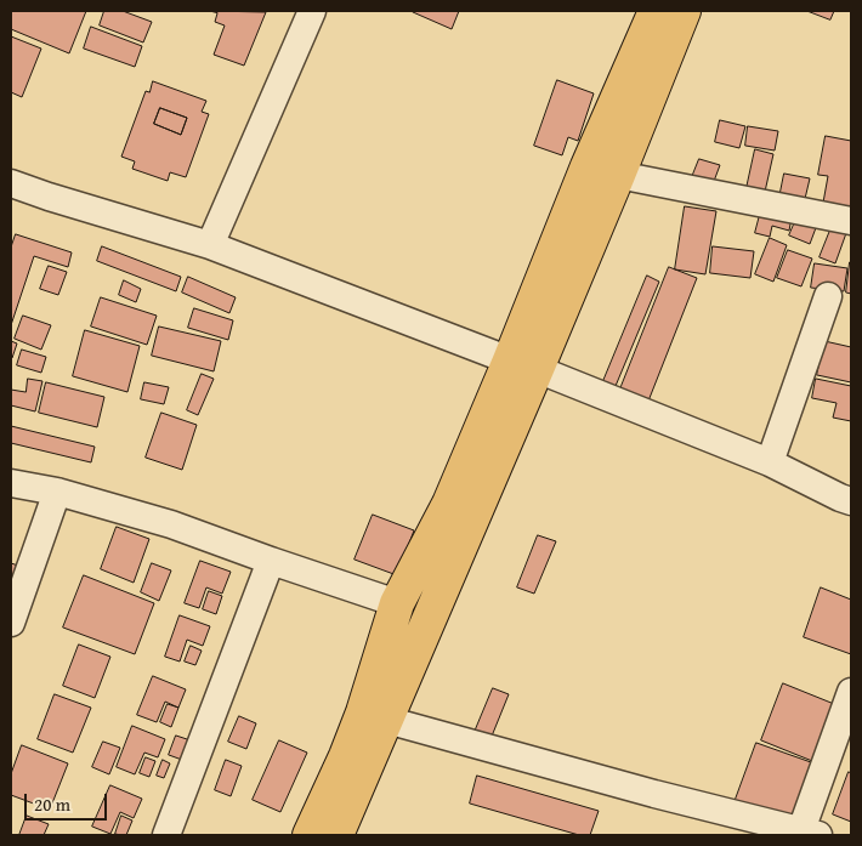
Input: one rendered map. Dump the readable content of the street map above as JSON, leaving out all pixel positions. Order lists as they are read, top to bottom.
{
  "scale_bar": "20 m"
}
